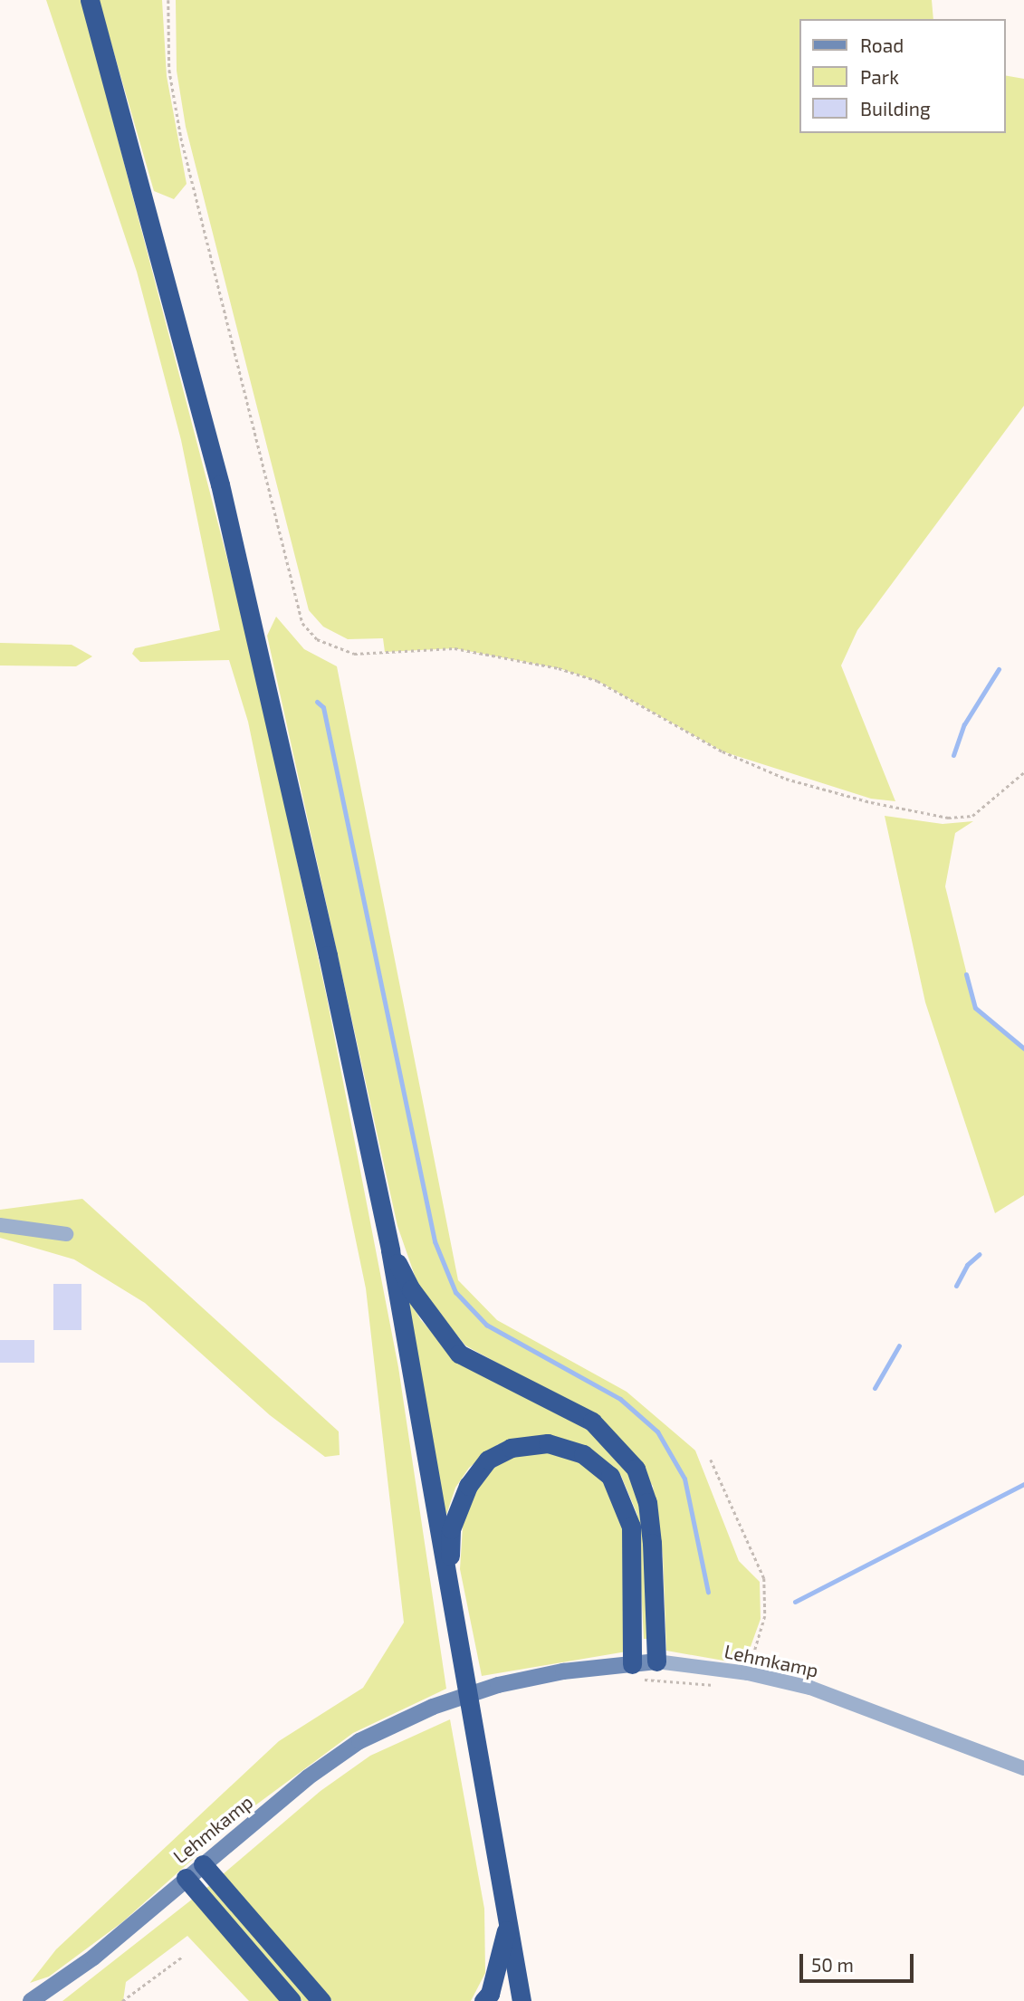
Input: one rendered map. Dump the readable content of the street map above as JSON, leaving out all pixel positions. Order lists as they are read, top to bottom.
{
  "streets": {
    "street": ["Lehmkamp"]
  },
  "legend": ["Road", "Park", "Building"],
  "scale_bar": "50 m"
}
